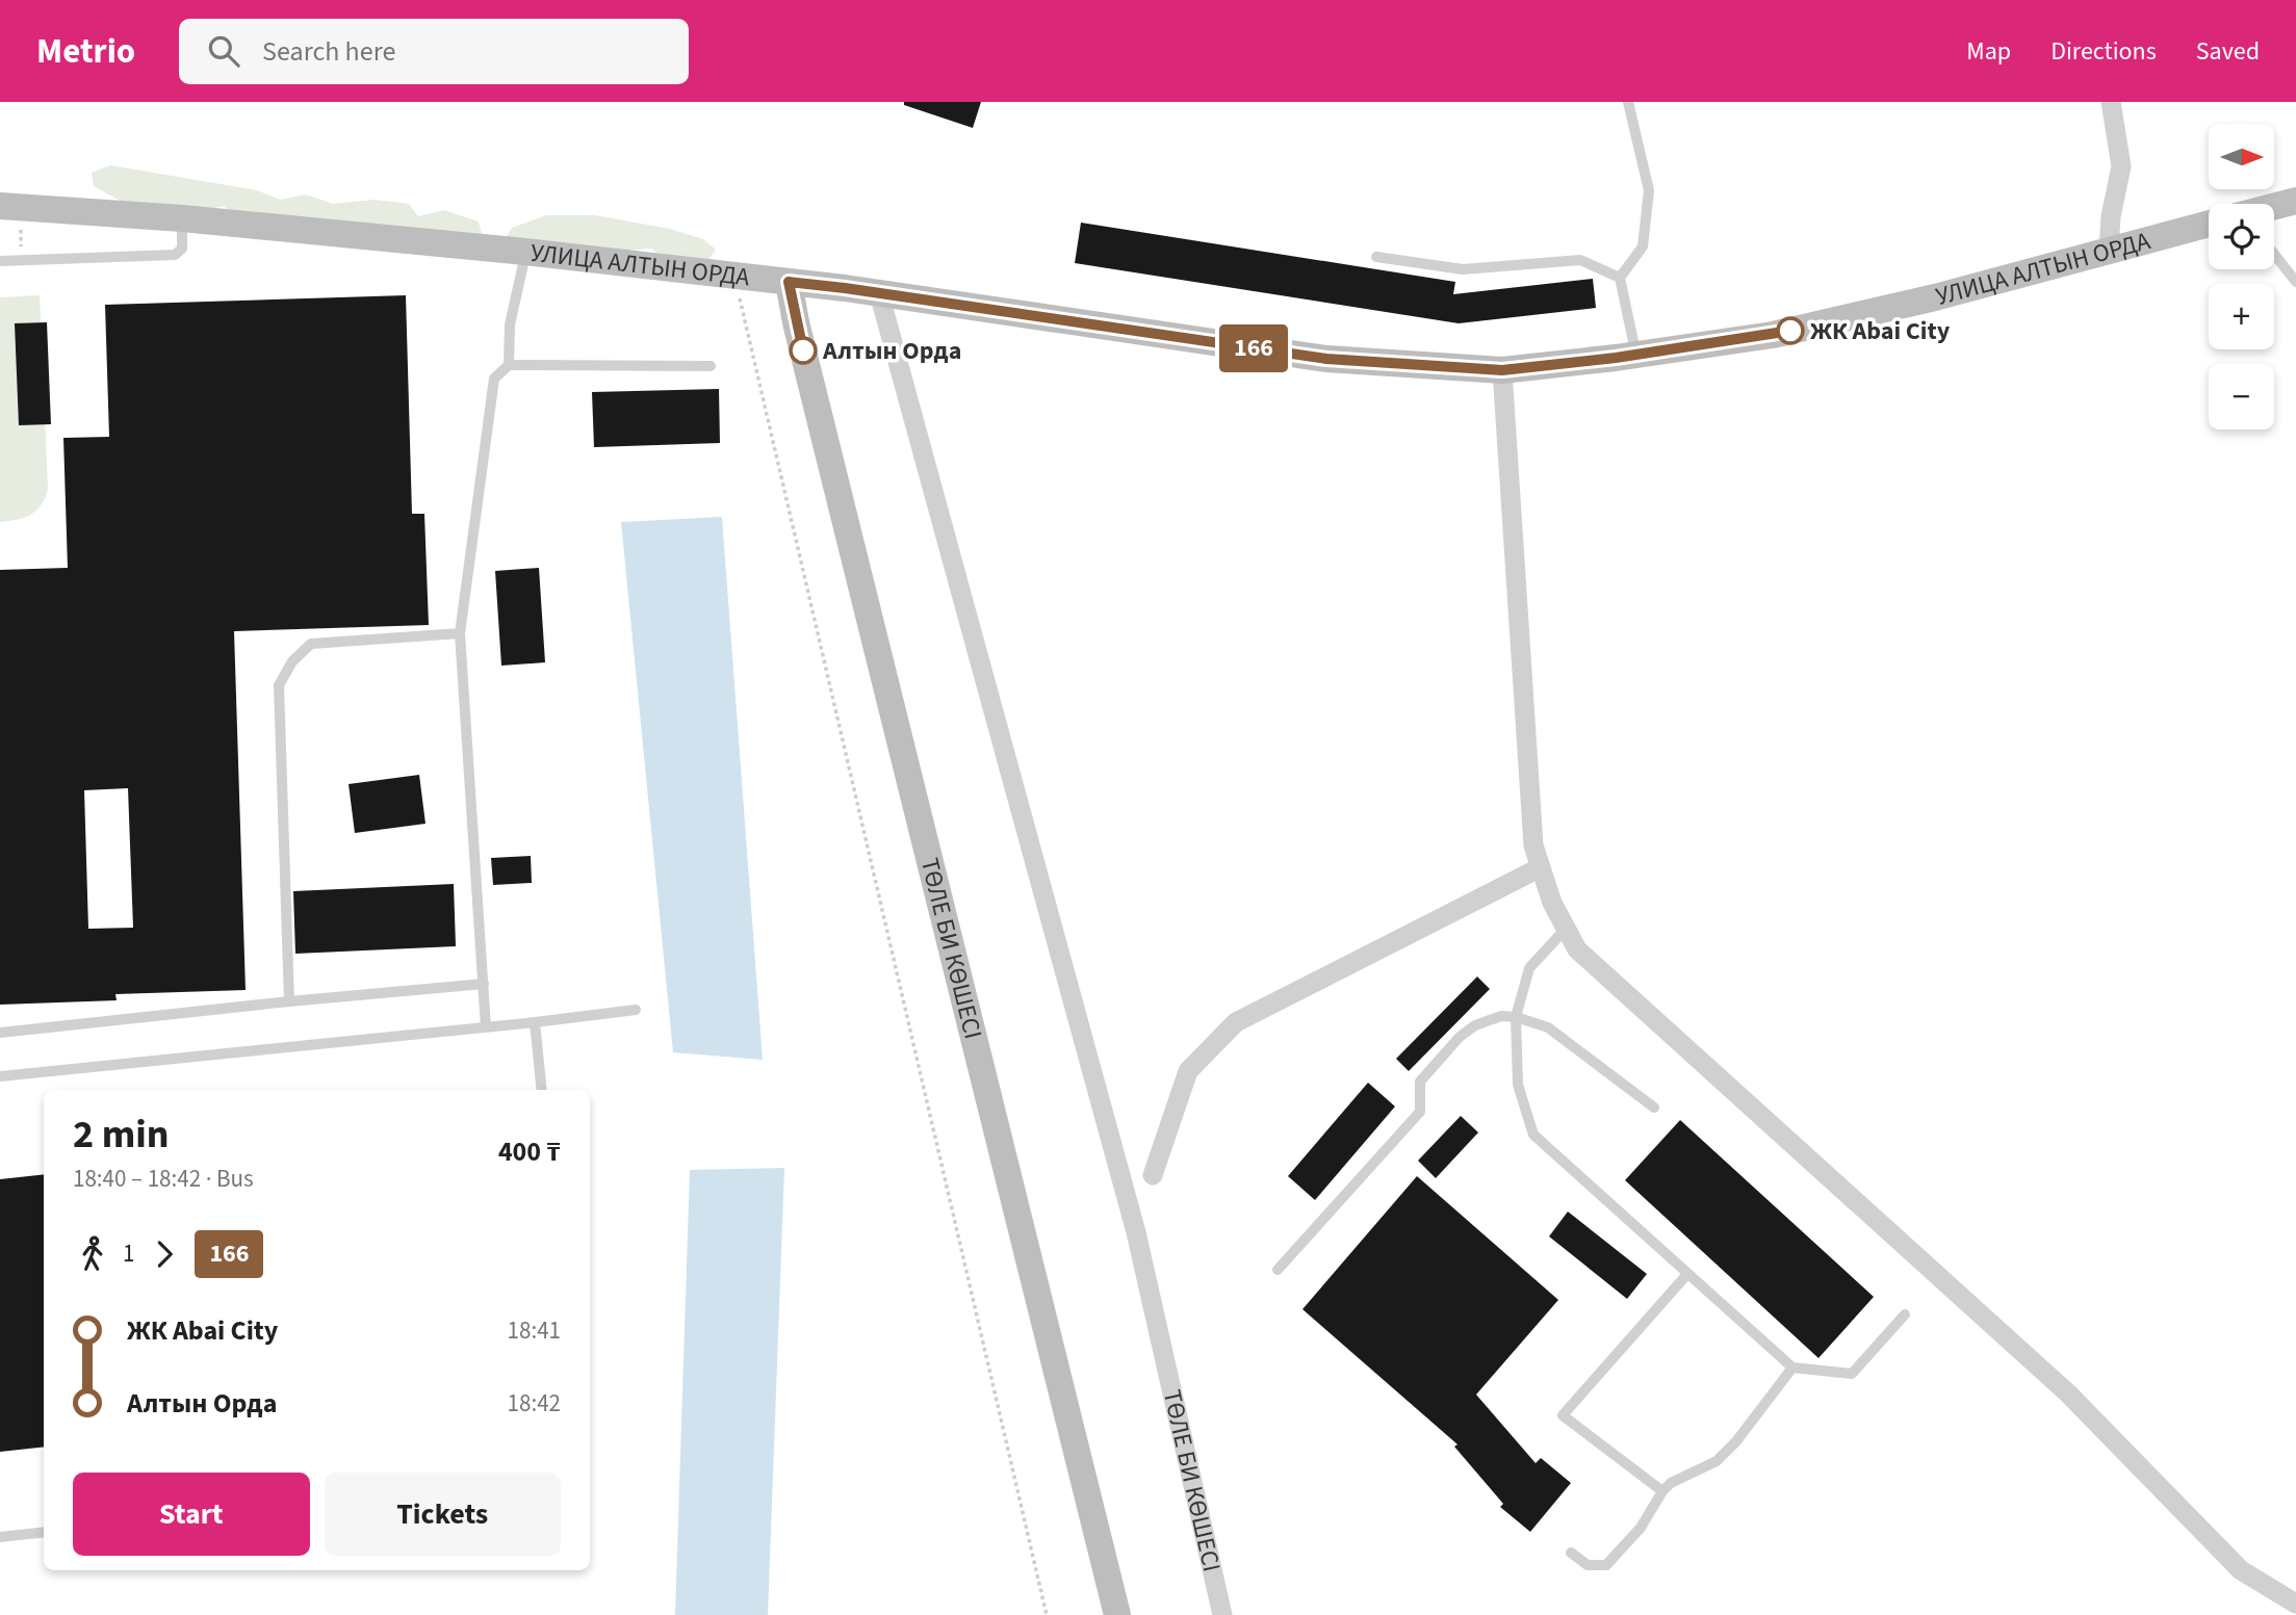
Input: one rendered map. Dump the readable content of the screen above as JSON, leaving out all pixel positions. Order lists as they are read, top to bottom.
{
  "streets": {
    "main road": ["УЛИЦА АЛТЫН ОРДА", "ТӨЛЕ БИ КӨШЕСІ"]
  },
  "crossings": [
    ["УЛИЦА АЛТЫН ОРДА", "ТӨЛЕ БИ КӨШЕСІ"]
  ],
  "places": ["ЖК Abai City", "Алтын Орда"],
  "lines": ["bus line 166"],
  "north": "right",
  "page": {
    "header": "Metrio",
    "search": "Search here",
    "nav": ["Map", "Directions", "Saved"],
    "on_map": "166",
    "map_buttons": ["+", "−"],
    "heading": ["2 min", "18:40 – 18:42 · Bus", "400 ₸"],
    "legs": ["1", "166"],
    "list": [
      {
        "name": "ЖК Abai City",
        "value": "18:41"
      },
      {
        "name": "Алтын Орда",
        "value": "18:42"
      }
    ],
    "buttons": ["Start", "Tickets"]
  }
}
